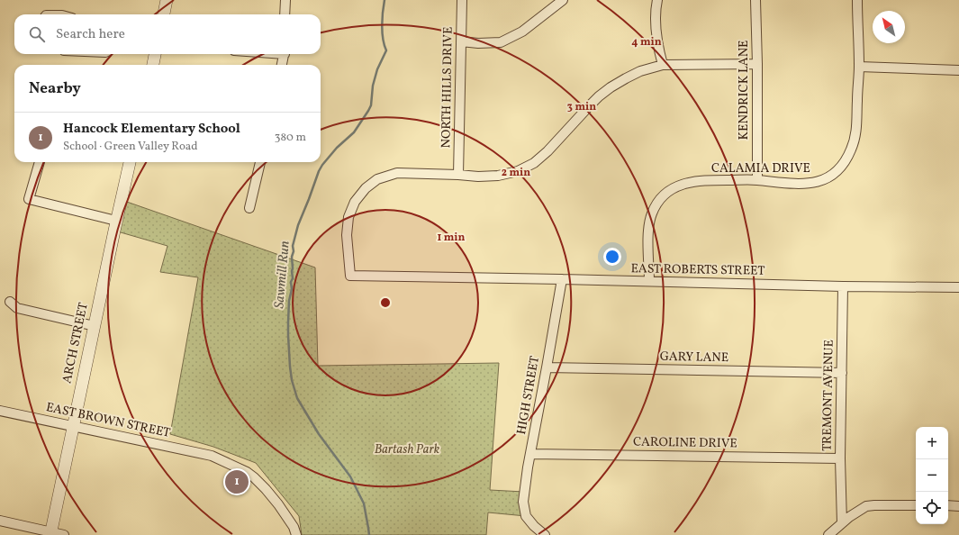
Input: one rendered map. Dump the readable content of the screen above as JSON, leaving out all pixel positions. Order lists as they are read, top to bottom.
{
  "streets": {
    "street": [
      "NORTH HILLS DRIVE",
      "KENDRICK LANE",
      "CALAMIA DRIVE",
      "EAST ROBERTS STREET",
      "ARCH STREET",
      "GARY LANE",
      "HIGH STREET",
      "TREMONT AVENUE",
      "EAST BROWN STREET",
      "CAROLINE DRIVE"
    ]
  },
  "crossings": [
    ["NORTH HILLS DRIVE", "EAST ROBERTS STREET"],
    ["KENDRICK LANE", "CALAMIA DRIVE"],
    ["CALAMIA DRIVE", "EAST ROBERTS STREET"],
    ["EAST ROBERTS STREET", "HIGH STREET"],
    ["EAST ROBERTS STREET", "TREMONT AVENUE"],
    ["ARCH STREET", "EAST BROWN STREET"],
    ["GARY LANE", "HIGH STREET"],
    ["GARY LANE", "TREMONT AVENUE"],
    ["HIGH STREET", "CAROLINE DRIVE"],
    ["TREMONT AVENUE", "CAROLINE DRIVE"]
  ],
  "water": ["Sawmill Run"],
  "parks": ["Bartash Park"],
  "north": "top left",
  "page": {
    "search": "Search here",
    "heading": "Nearby",
    "list": [
      {
        "mark": "1",
        "name": "Hancock Elementary School",
        "note": "School · Green Valley Road",
        "value": "380 m"
      }
    ],
    "map_buttons": ["+", "−"],
    "pins": "1"
  },
  "rings": [
    "4 min",
    "3 min",
    "2 min",
    "1 min"
  ]
}
